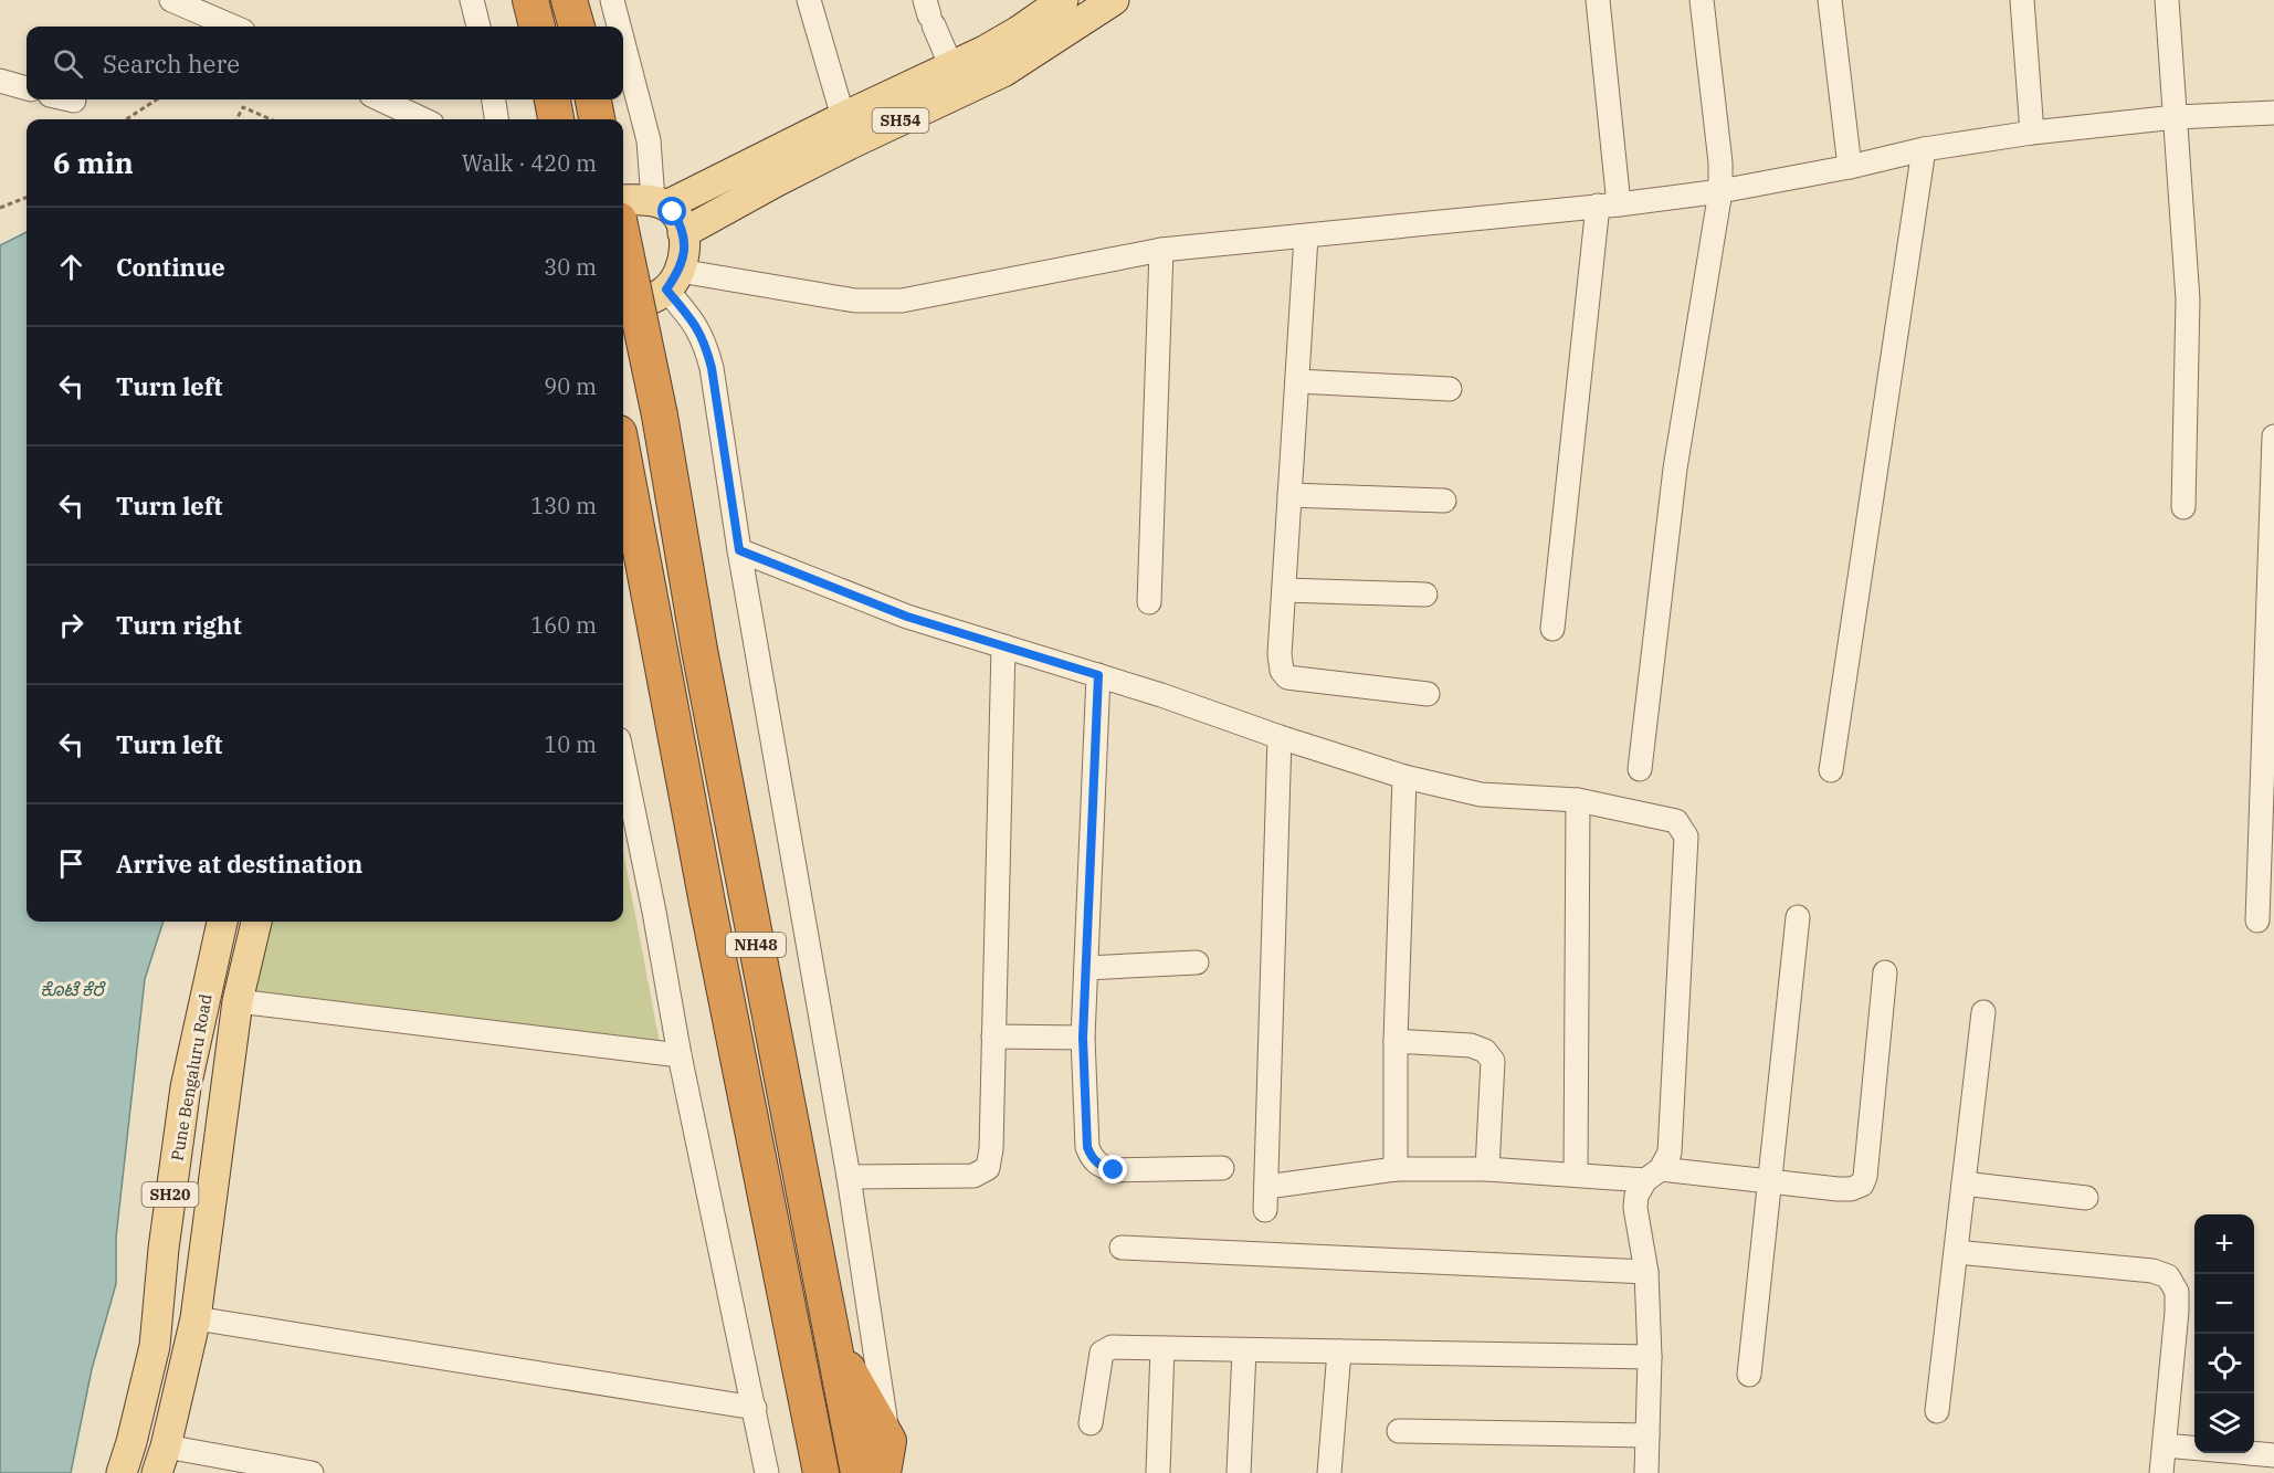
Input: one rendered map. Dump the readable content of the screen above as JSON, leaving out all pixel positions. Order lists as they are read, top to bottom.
{
  "streets": {
    "highway": ["NH48"],
    "main road": ["SH54", "Pune Bengaluru Road", "SH20"]
  },
  "water": ["ಕೊಟೆ ಕೆರೆ"],
  "page": {
    "search": "Search here",
    "heading": ["6 min", "Walk · 420 m"],
    "list": [
      ["Continue", "30 m"],
      ["Turn left", "90 m"],
      ["Turn left", "130 m"],
      ["Turn right", "160 m"],
      ["Turn left", "10 m"],
      "Arrive at destination"
    ],
    "map_buttons": ["+", "−"]
  }
}
